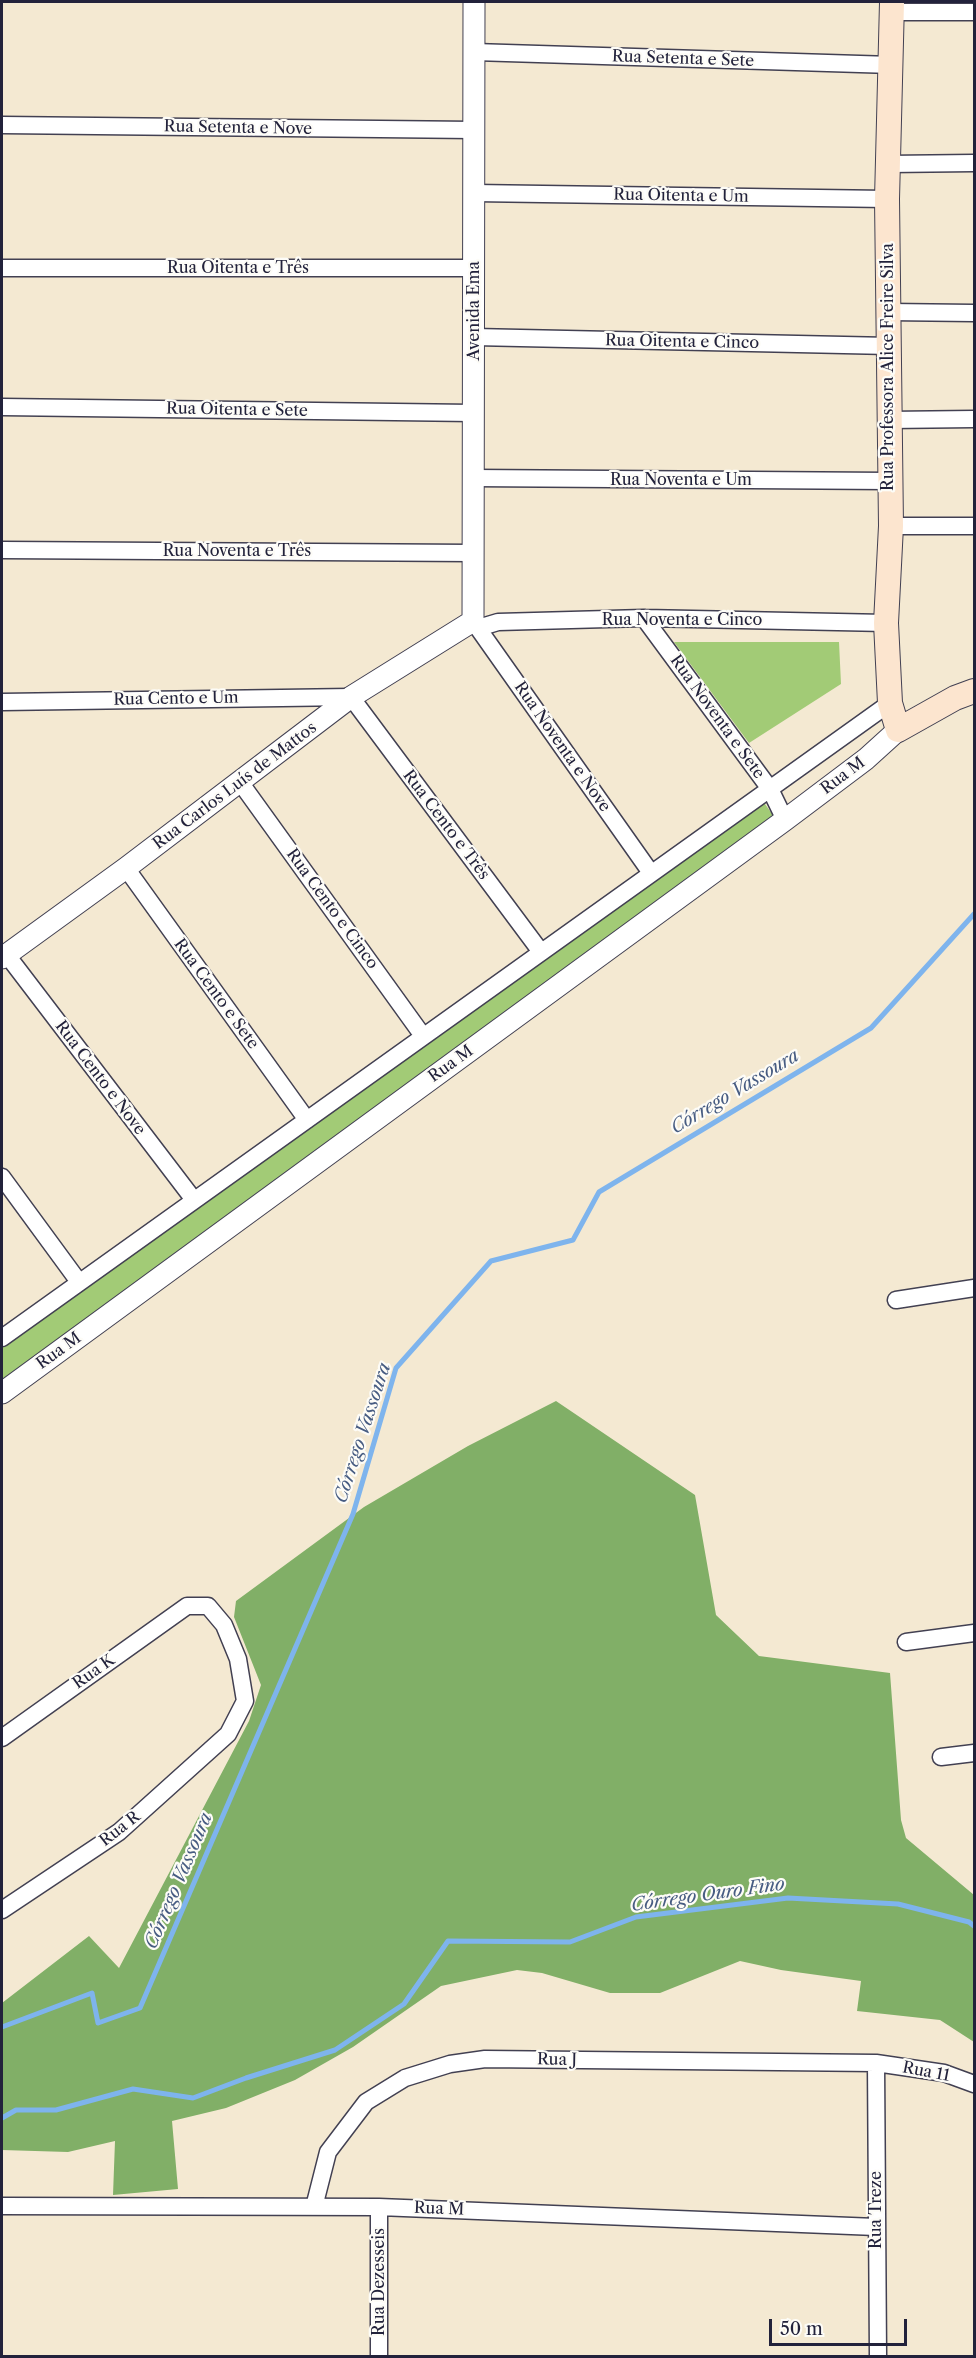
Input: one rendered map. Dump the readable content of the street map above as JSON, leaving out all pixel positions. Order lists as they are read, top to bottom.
{
  "streets": {
    "main road": ["Rua Professora Alice Freire Silva"],
    "street": [
      "Rua Setenta e Sete",
      "Rua Setenta e Nove",
      "Rua Oitenta e Um",
      "Rua Oitenta e Três",
      "Avenida Ema",
      "Rua Oitenta e Cinco",
      "Rua Oitenta e Sete",
      "Rua Noventa e Um",
      "Rua Noventa e Três",
      "Rua Noventa e Cinco",
      "Rua Cento e Um",
      "Rua Noventa e Sete",
      "Rua Noventa e Nove",
      "Rua M",
      "Rua Carlos Luís de Mattos",
      "Rua Cento e Três",
      "Rua Cento e Cinco",
      "Rua Cento e Sete",
      "Rua Cento e Nove",
      "Rua K",
      "Rua R",
      "Rua J",
      "Rua 11",
      "Rua Treze",
      "Rua Dezesseis"
    ]
  },
  "crossings": [
    ["Rua Setenta e Sete", "Avenida Ema"],
    ["Rua Setenta e Sete", "Rua Professora Alice Freire Silva"],
    ["Rua Setenta e Nove", "Avenida Ema"],
    ["Rua Oitenta e Um", "Avenida Ema"],
    ["Rua Oitenta e Um", "Rua Professora Alice Freire Silva"],
    ["Rua Oitenta e Três", "Avenida Ema"],
    ["Avenida Ema", "Rua Oitenta e Cinco"],
    ["Avenida Ema", "Rua Oitenta e Sete"],
    ["Avenida Ema", "Rua Noventa e Um"],
    ["Avenida Ema", "Rua Noventa e Três"],
    ["Avenida Ema", "Rua Noventa e Cinco"],
    ["Avenida Ema", "Rua Noventa e Nove"],
    ["Avenida Ema", "Rua Carlos Luís de Mattos"],
    ["Rua Oitenta e Cinco", "Rua Professora Alice Freire Silva"],
    ["Rua Professora Alice Freire Silva", "Rua Noventa e Um"],
    ["Rua Professora Alice Freire Silva", "Rua Noventa e Cinco"],
    ["Rua Professora Alice Freire Silva", "Rua M"],
    ["Rua Noventa e Cinco", "Rua Noventa e Sete"],
    ["Rua Noventa e Cinco", "Rua Noventa e Nove"],
    ["Rua Noventa e Cinco", "Rua Carlos Luís de Mattos"],
    ["Rua Cento e Um", "Rua Carlos Luís de Mattos"],
    ["Rua Cento e Um", "Rua Cento e Três"],
    ["Rua Noventa e Sete", "Rua M"],
    ["Rua Noventa e Nove", "Rua M"],
    ["Rua Noventa e Nove", "Rua Carlos Luís de Mattos"],
    ["Rua M", "Rua Cento e Três"],
    ["Rua M", "Rua Cento e Cinco"],
    ["Rua M", "Rua Cento e Sete"],
    ["Rua M", "Rua Cento e Nove"],
    ["Rua M", "Rua J"],
    ["Rua M", "Rua Treze"],
    ["Rua M", "Rua Dezesseis"],
    ["Rua Carlos Luís de Mattos", "Rua Cento e Três"],
    ["Rua Carlos Luís de Mattos", "Rua Cento e Cinco"],
    ["Rua Carlos Luís de Mattos", "Rua Cento e Sete"],
    ["Rua Carlos Luís de Mattos", "Rua Cento e Nove"],
    ["Rua K", "Rua R"],
    ["Rua J", "Rua 11"],
    ["Rua J", "Rua Treze"],
    ["Rua 11", "Rua Treze"]
  ],
  "water": ["Córrego Vassoura", "Córrego Ouro Fino"],
  "scale_bar": "50 m"
}
